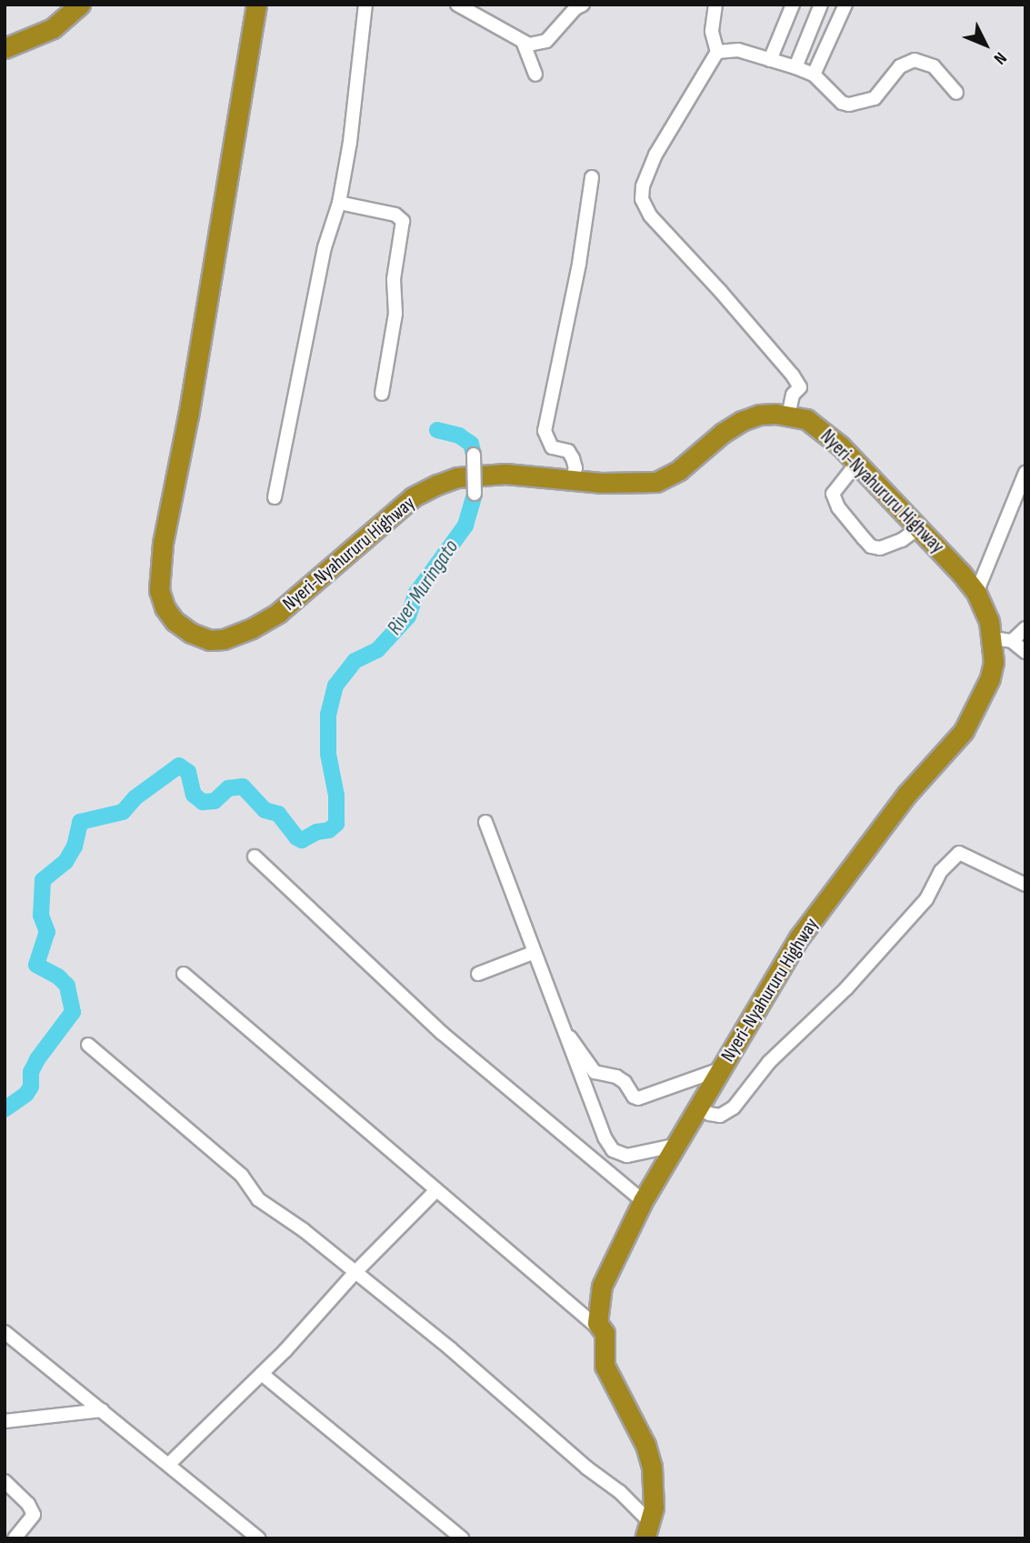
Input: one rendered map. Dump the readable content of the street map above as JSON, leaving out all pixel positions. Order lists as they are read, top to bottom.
{
  "streets": {
    "highway": ["Nyeri-Nyahururu Highway"]
  },
  "water": ["River Muringato"],
  "north": "bottom right"
}
